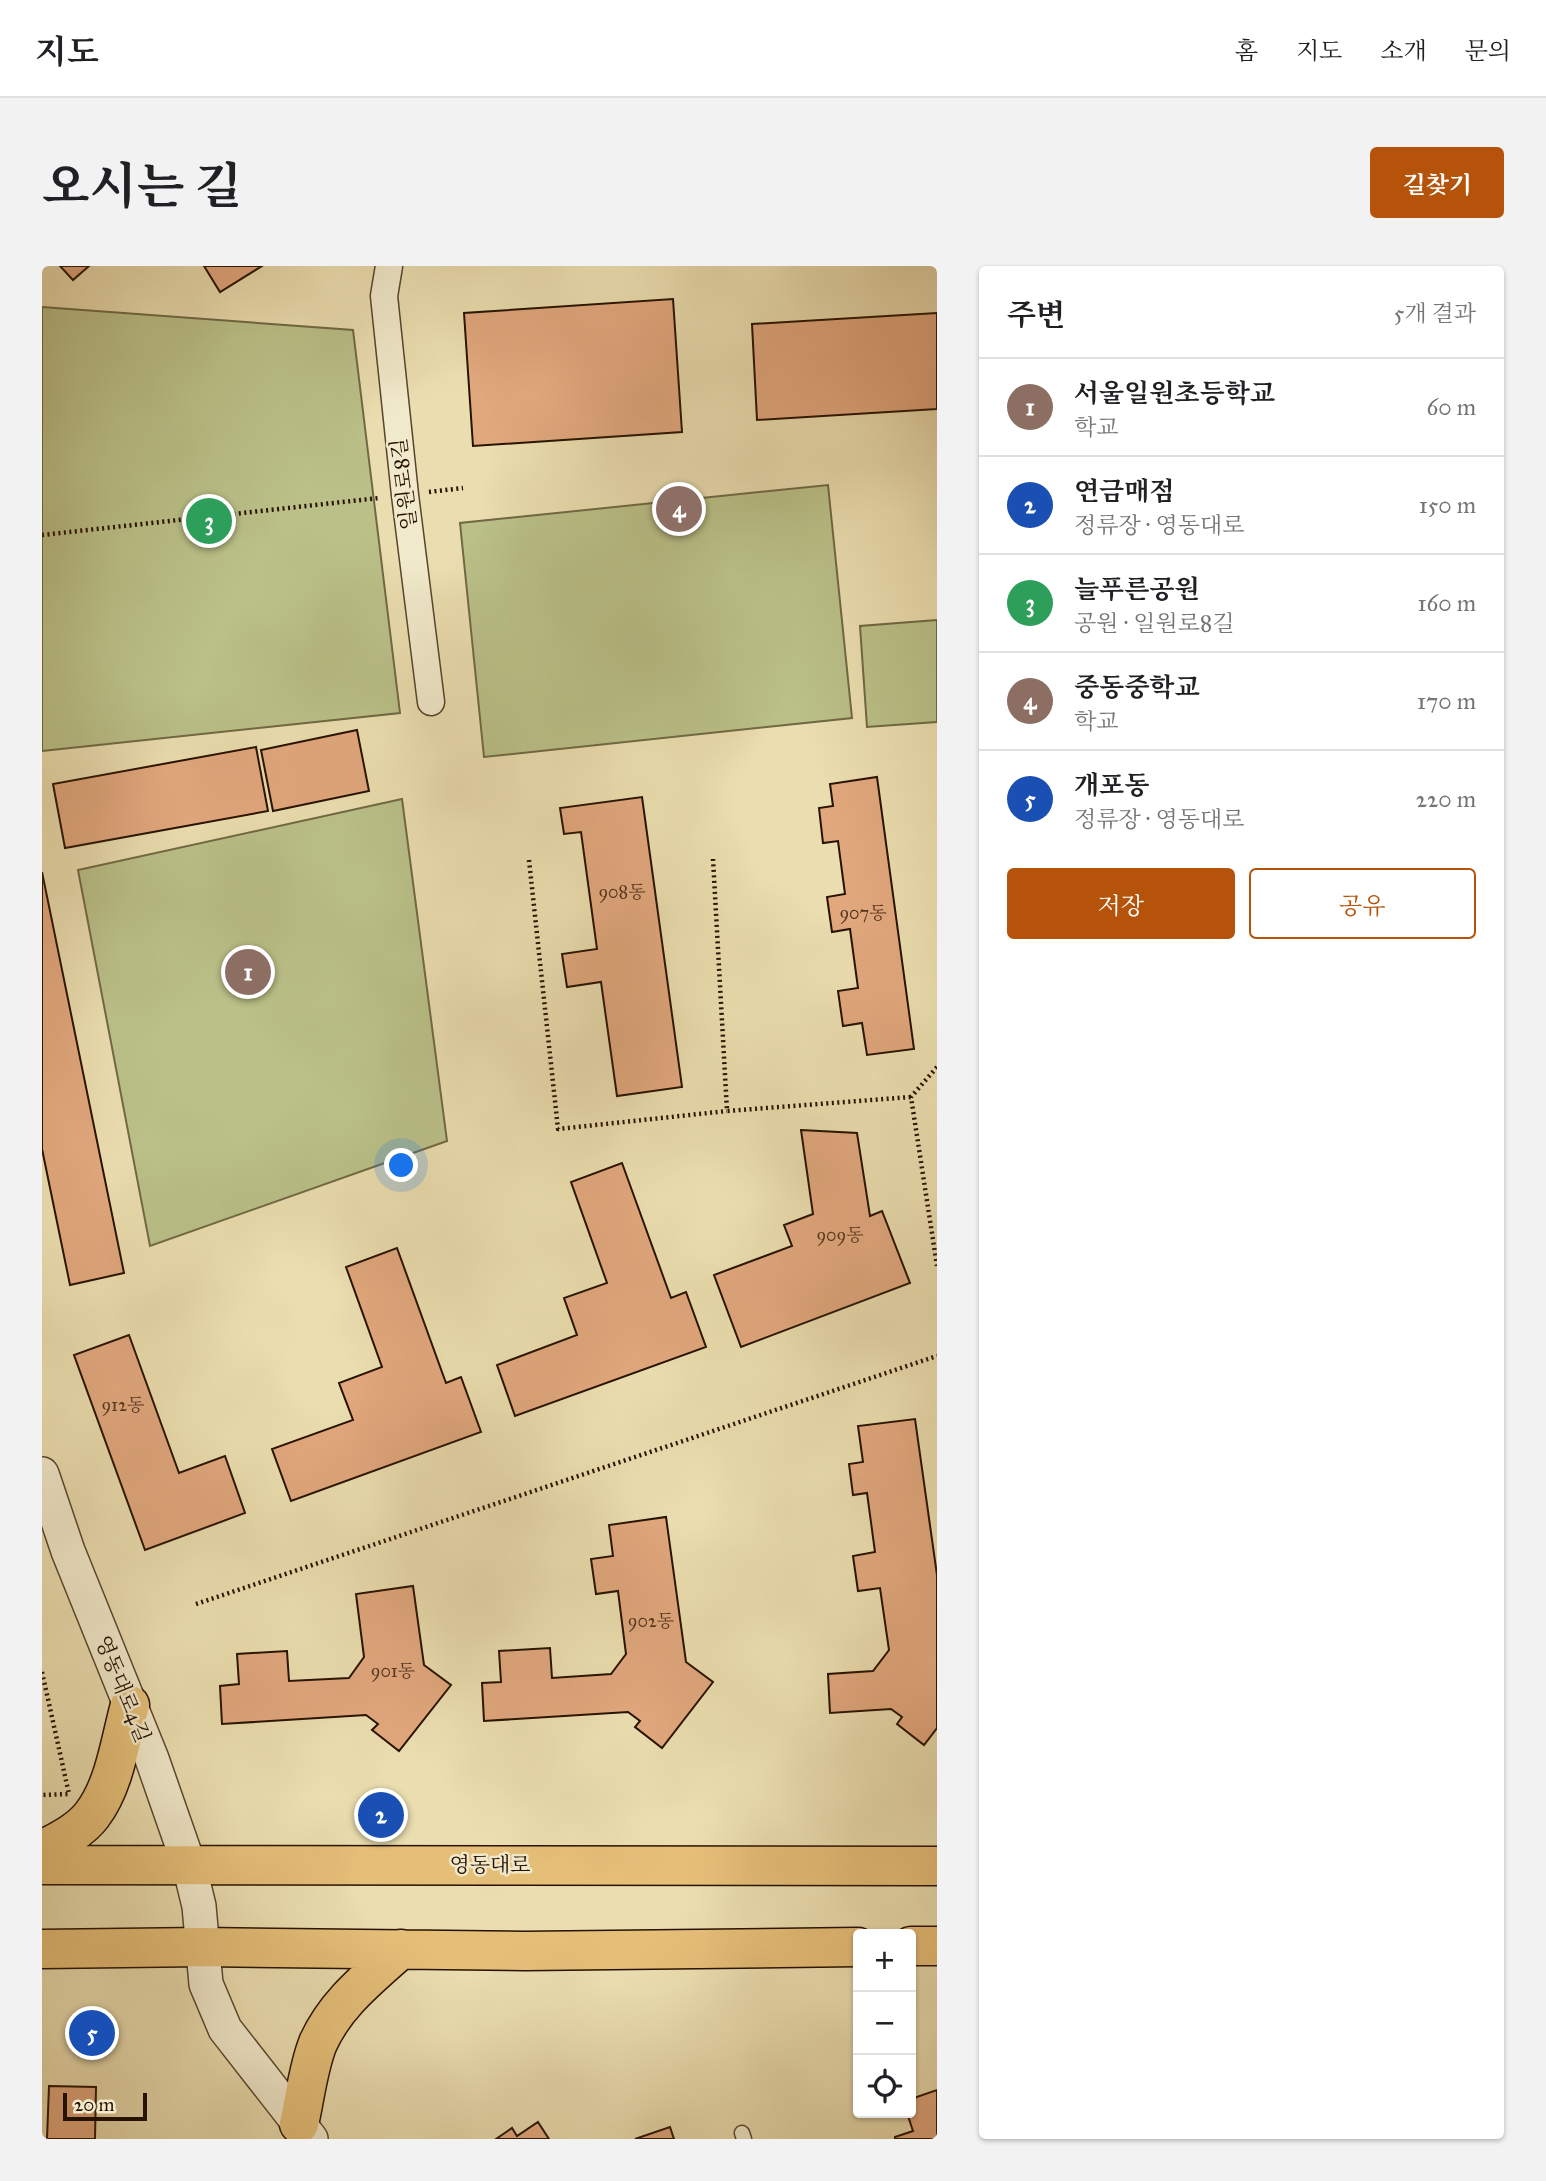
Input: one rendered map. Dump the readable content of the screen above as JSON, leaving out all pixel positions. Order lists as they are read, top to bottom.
{
  "streets": {
    "main road": ["영동대로"],
    "street": ["일원로8길", "영동대로4길"]
  },
  "crossings": [
    ["영동대로4길", "영동대로"]
  ],
  "house_numbers": [
    "908동",
    "907동",
    "909동",
    "912동",
    "902동",
    "901동"
  ],
  "scale_bar": "20 m",
  "page": {
    "header": "지도",
    "nav": [
      "홈",
      "지도",
      "소개",
      "문의"
    ],
    "title": "오시는 길",
    "buttons": [
      "길찾기",
      ["저장", "공유"]
    ],
    "heading": ["주변", "5개 결과"],
    "list": [
      {
        "mark": "1",
        "name": "서울일원초등학교",
        "note": "학교",
        "value": "60 m"
      },
      {
        "mark": "2",
        "name": "연금매점",
        "note": "정류장 · 영동대로",
        "value": "150 m"
      },
      {
        "mark": "3",
        "name": "늘푸른공원",
        "note": "공원 · 일원로8길",
        "value": "160 m"
      },
      {
        "mark": "4",
        "name": "중동중학교",
        "note": "학교",
        "value": "170 m"
      },
      {
        "mark": "5",
        "name": "개포동",
        "note": "정류장 · 영동대로",
        "value": "220 m"
      }
    ],
    "pins": [
      "4",
      "3",
      "1",
      "2",
      "5"
    ],
    "map_buttons": ["+", "−"],
    "scale": "20 m"
  }
}
